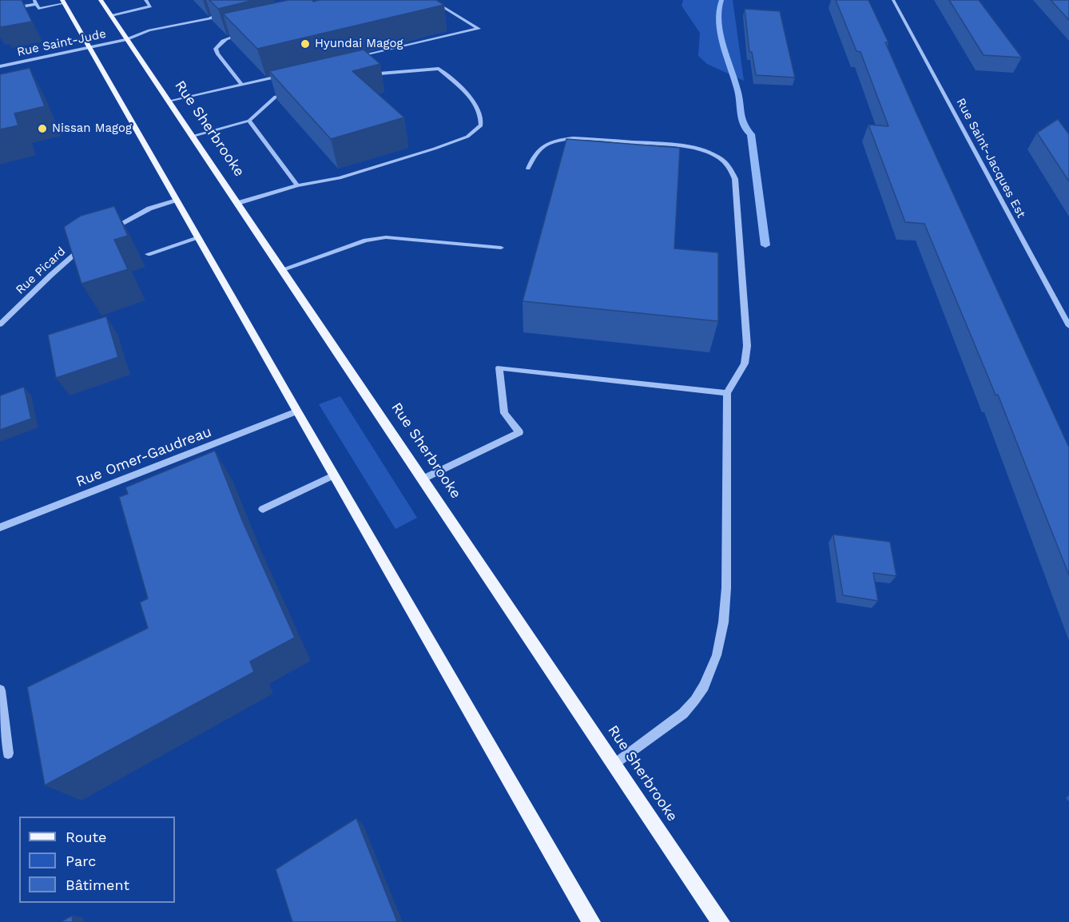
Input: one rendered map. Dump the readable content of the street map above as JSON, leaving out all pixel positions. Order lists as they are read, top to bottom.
{
  "streets": {
    "main road": ["Rue Sherbrooke"],
    "street": [
      "Rue Saint-Jude",
      "Rue Saint-Jacques Est",
      "Rue Picard",
      "Rue Omer-Gaudreau"
    ]
  },
  "crossings": [
    ["Rue Saint-Jude", "Rue Sherbrooke"]
  ],
  "places": ["Hyundai Magog", "Nissan Magog"],
  "legend": ["Route", "Parc", "Bâtiment"]
}
